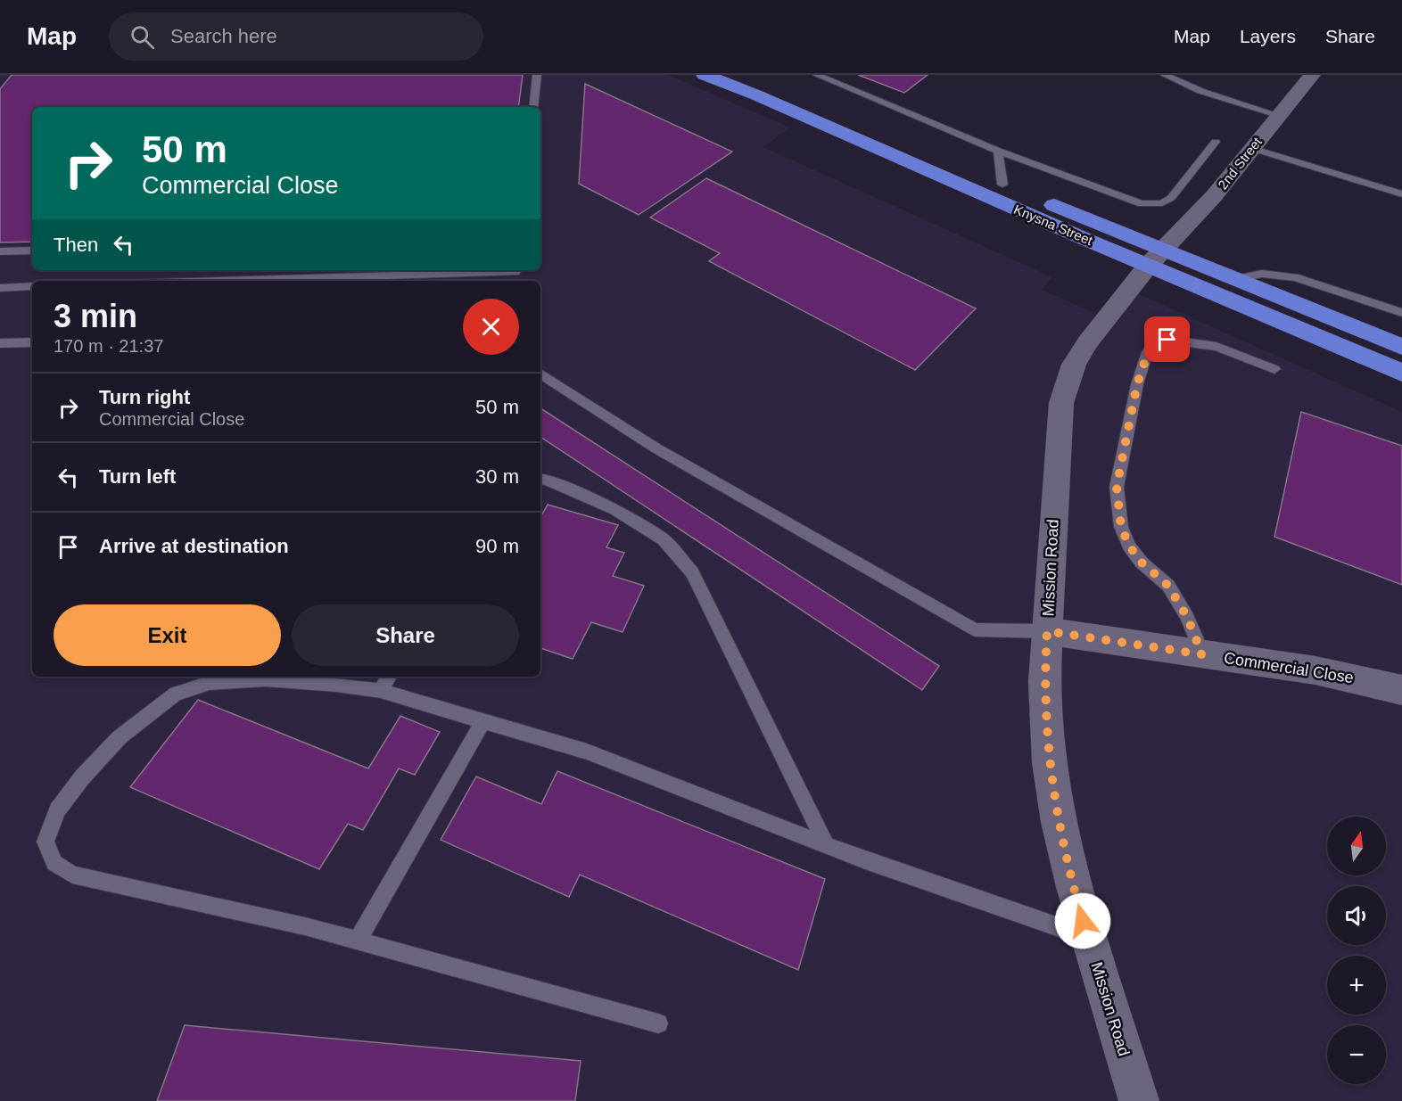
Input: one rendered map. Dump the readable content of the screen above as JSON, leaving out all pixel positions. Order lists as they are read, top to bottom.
{
  "streets": {
    "highway": ["Knysna Street"],
    "street": ["2nd Street", "Mission Road", "Commercial Close"]
  },
  "crossings": [
    ["2nd Street", "Knysna Street"],
    ["2nd Street", "Mission Road"],
    ["Knysna Street", "Mission Road"],
    ["Mission Road", "Commercial Close"]
  ],
  "north": "top",
  "page": {
    "header": "Map",
    "search": "Search here",
    "nav": ["Map", "Layers", "Share"],
    "turn": ["50 m", "Commercial Close"],
    "then": "Then",
    "heading": ["3 min", "170 m · 21:37"],
    "list": [
      {
        "name": "Turn right",
        "note": "Commercial Close",
        "value": "50 m"
      },
      {
        "name": "Turn left",
        "value": "30 m"
      },
      {
        "name": "Arrive at destination",
        "value": "90 m"
      }
    ],
    "buttons": ["Exit", "Share"],
    "map_buttons": ["+", "−"]
  }
}
